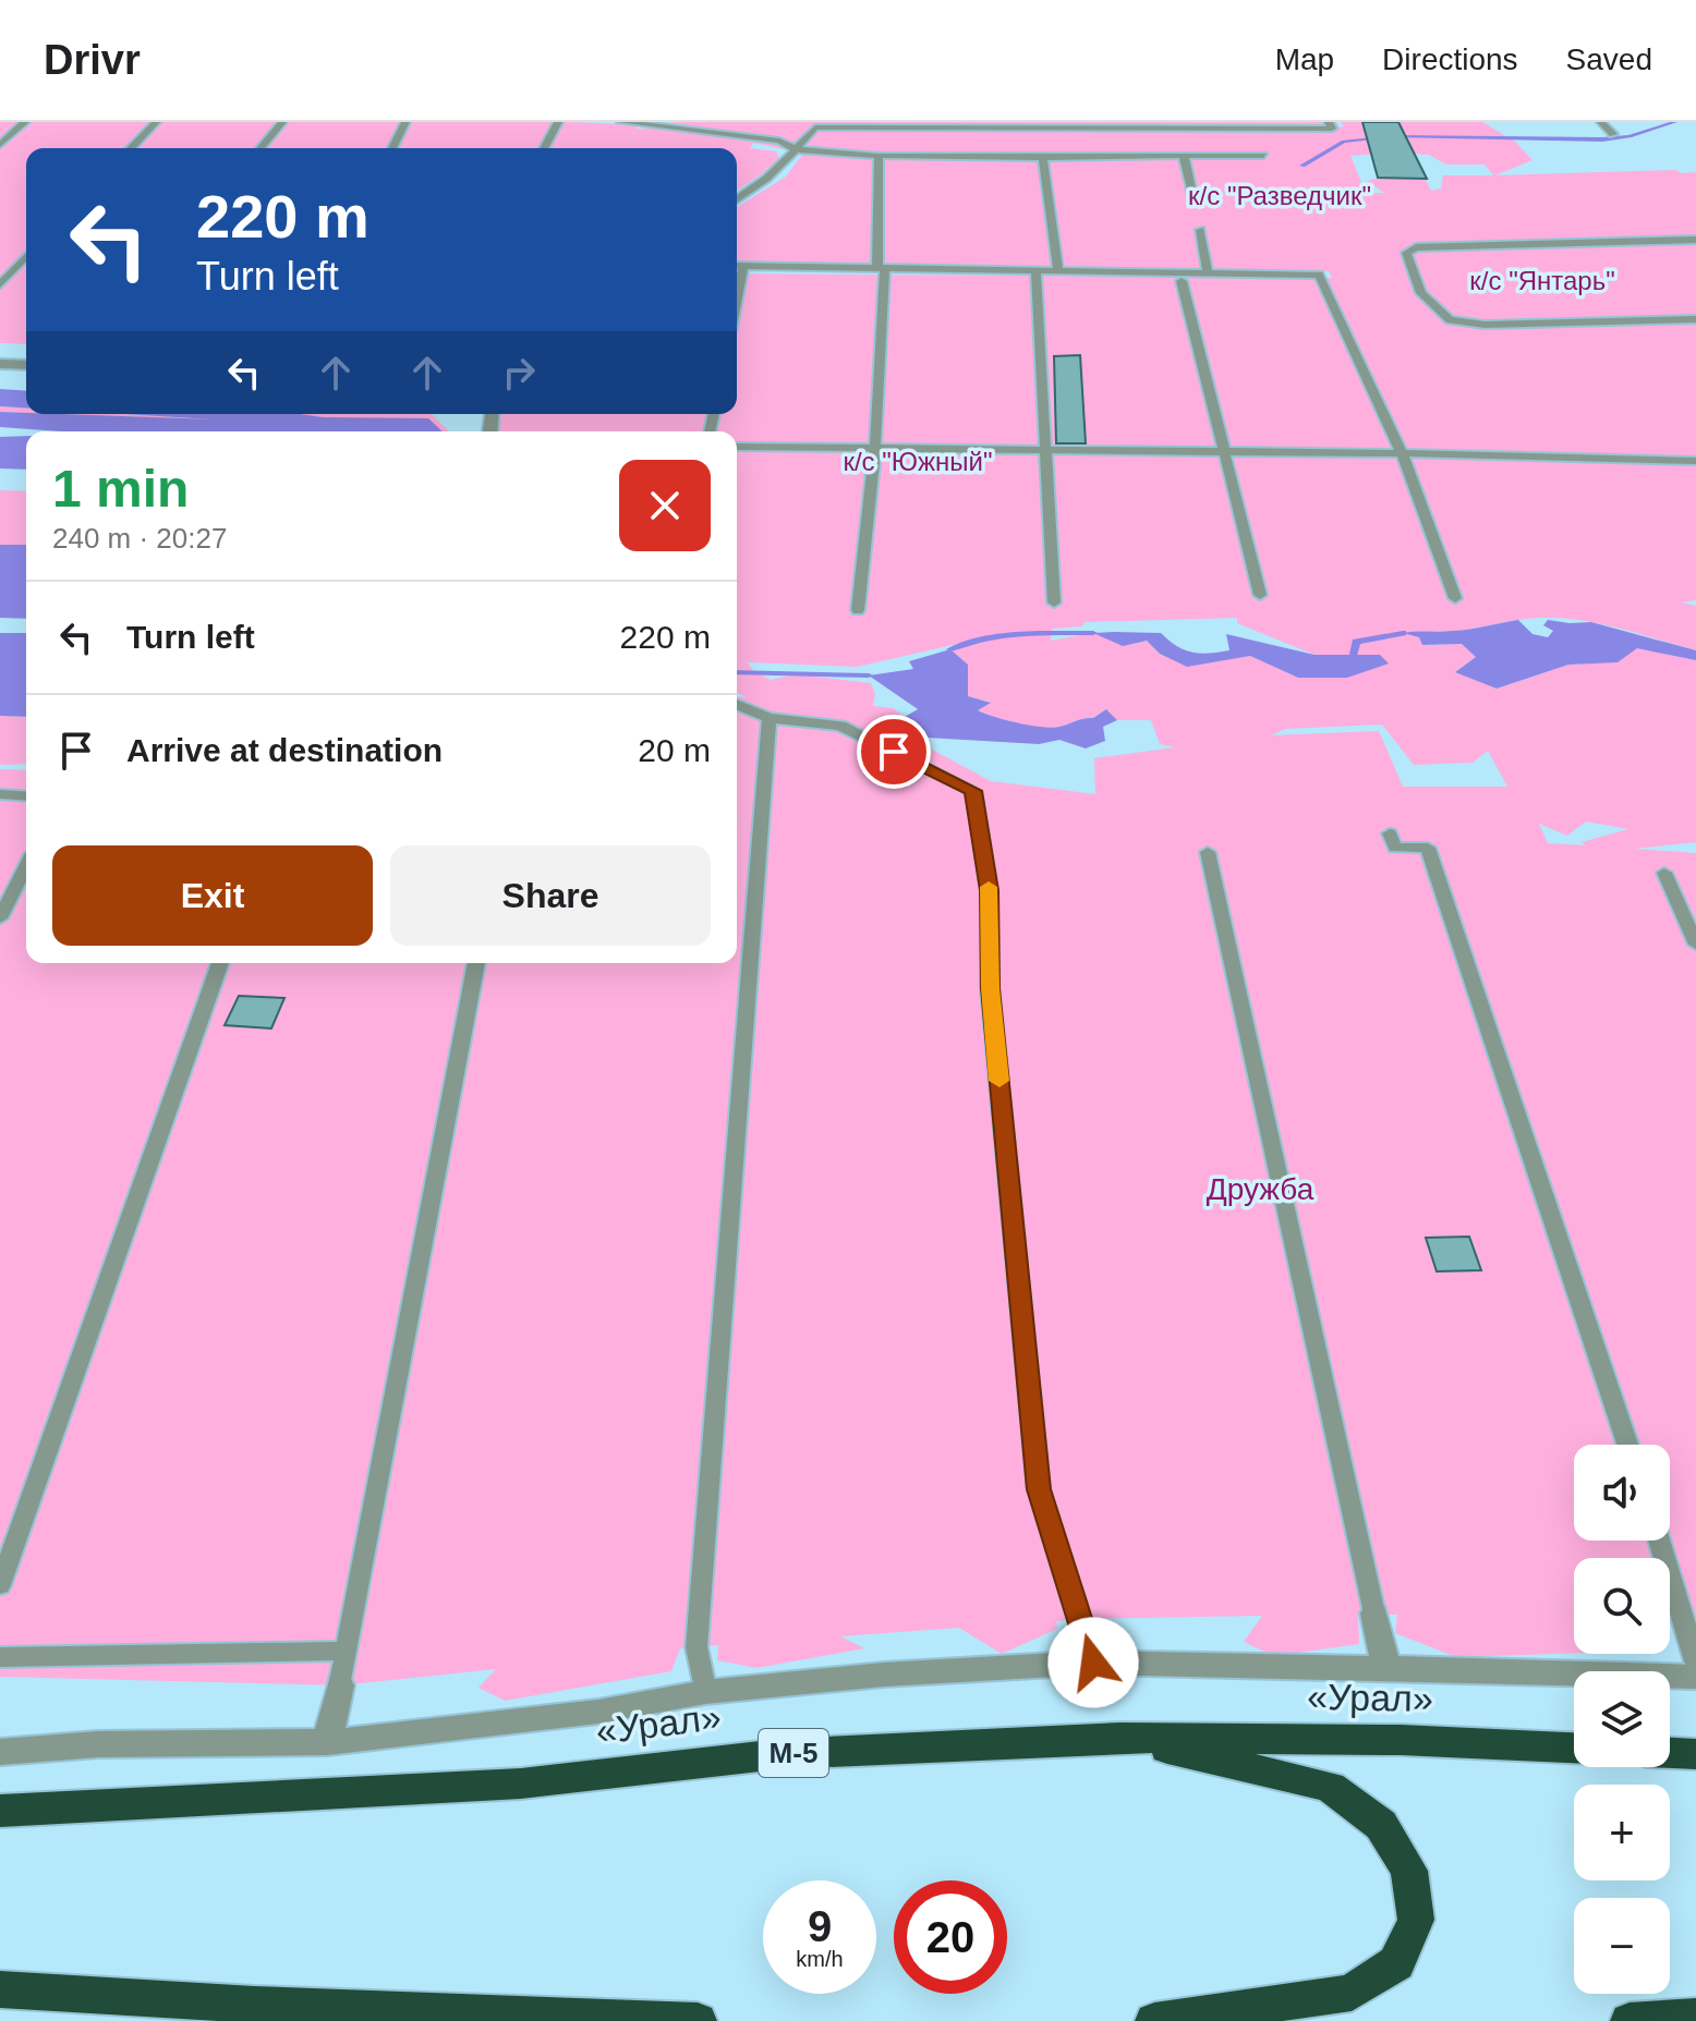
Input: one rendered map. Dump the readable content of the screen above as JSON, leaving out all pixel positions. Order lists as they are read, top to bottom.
{
  "streets": {
    "highway": ["«Урал»", "М-5"]
  },
  "parks": [
    "к/с \"Разведчик\"",
    "к/с \"Янтарь\"",
    "к/с \"Южный\"",
    "Дружба"
  ],
  "page": {
    "header": "Drivr",
    "nav": ["Map", "Directions", "Saved"],
    "turn": ["220 m", "Turn left"],
    "heading": ["1 min", "240 m · 20:27"],
    "list": [
      {
        "name": "Turn left",
        "value": "220 m"
      },
      {
        "name": "Arrive at destination",
        "value": "20 m"
      }
    ],
    "buttons": ["Exit", "Share"],
    "map_buttons": ["+", "−"],
    "speed": "9 km/h",
    "limit": "20"
  }
}
